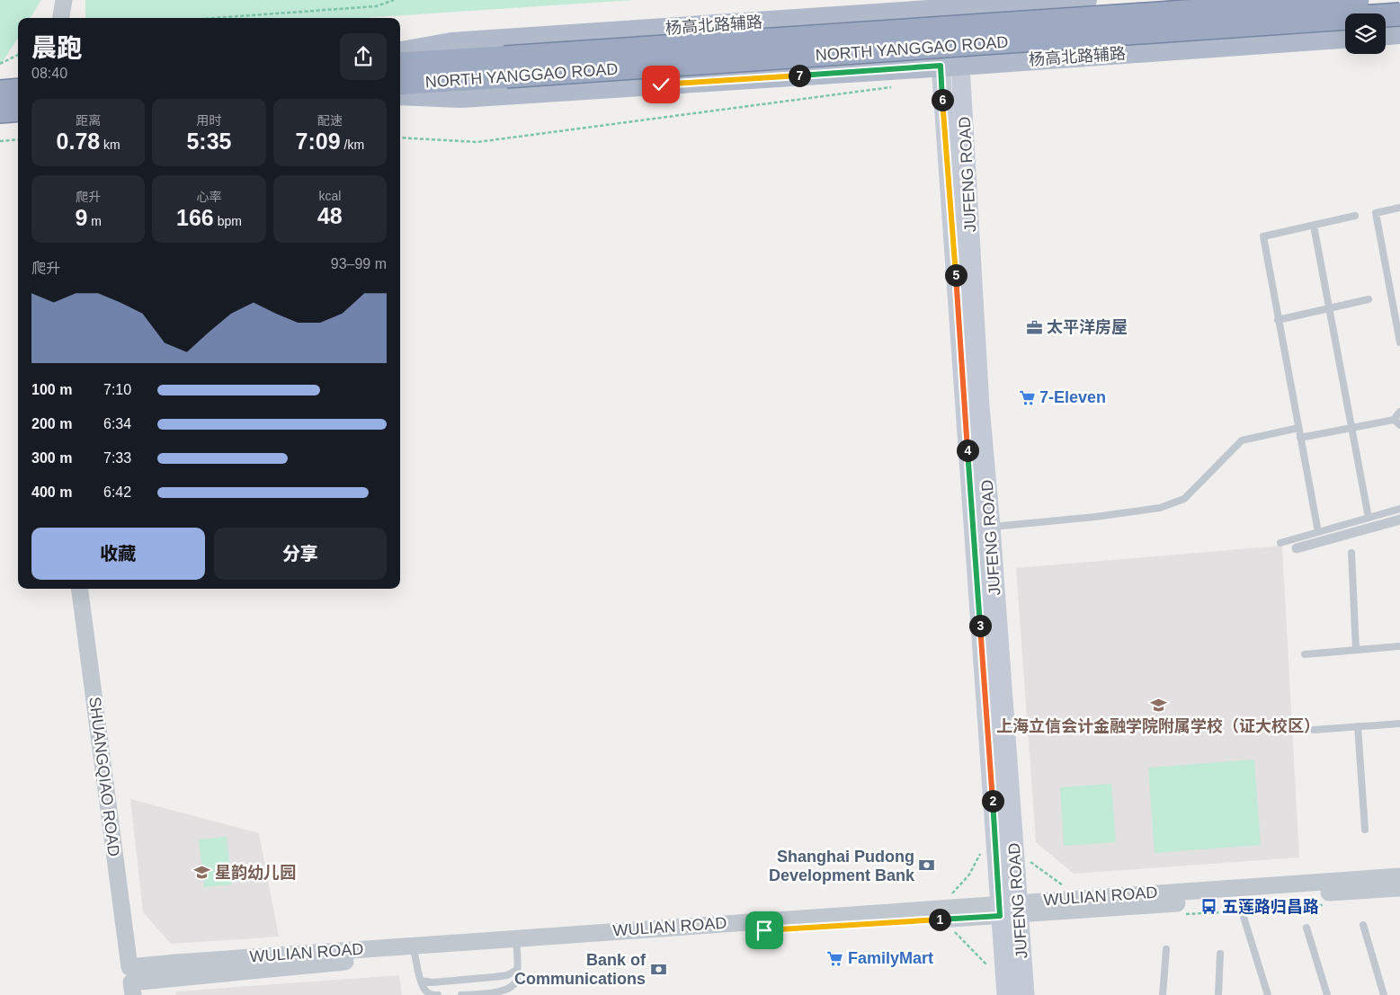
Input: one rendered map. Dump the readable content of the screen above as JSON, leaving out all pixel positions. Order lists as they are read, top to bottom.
{
  "streets": {
    "highway": ["NORTH YANGGAO ROAD"],
    "main road": ["杨高北路辅路", "JUFENG ROAD"],
    "street": ["SHUANGQIAO ROAD", "WULIAN ROAD"]
  },
  "crossings": [
    ["杨高北路辅路", "JUFENG ROAD"],
    ["JUFENG ROAD", "WULIAN ROAD"],
    ["SHUANGQIAO ROAD", "WULIAN ROAD"]
  ],
  "places": {
    "office": ["太平洋房屋"],
    "supermarket": ["7-Eleven", "FamilyMart"],
    "school or university": ["上海立信会计金融学院附属学校（证大校区）", "星韵幼儿园"],
    "bank": ["Shanghai Pudong Development Bank", "Bank of Communications"],
    "bus stop": ["五莲路归昌路"]
  },
  "page": {
    "heading": ["晨跑", "08:40"],
    "pins": [
      "7",
      "6",
      "5",
      "4",
      "3",
      "2",
      "1"
    ],
    "stats": [
      ["距离", "0.78 km"],
      ["用时", "5:35"],
      ["配速", "7:09 /km"],
      ["爬升", "9 m"],
      ["心率", "166 bpm"],
      ["kcal", "48"]
    ],
    "chart": ["爬升", "93–99 m"],
    "list": [
      {
        "name": "100 m",
        "note": "7:10"
      },
      {
        "name": "200 m",
        "note": "6:34"
      },
      {
        "name": "300 m",
        "note": "7:33"
      },
      {
        "name": "400 m",
        "note": "6:42"
      }
    ],
    "buttons": ["收藏", "分享"]
  }
}
